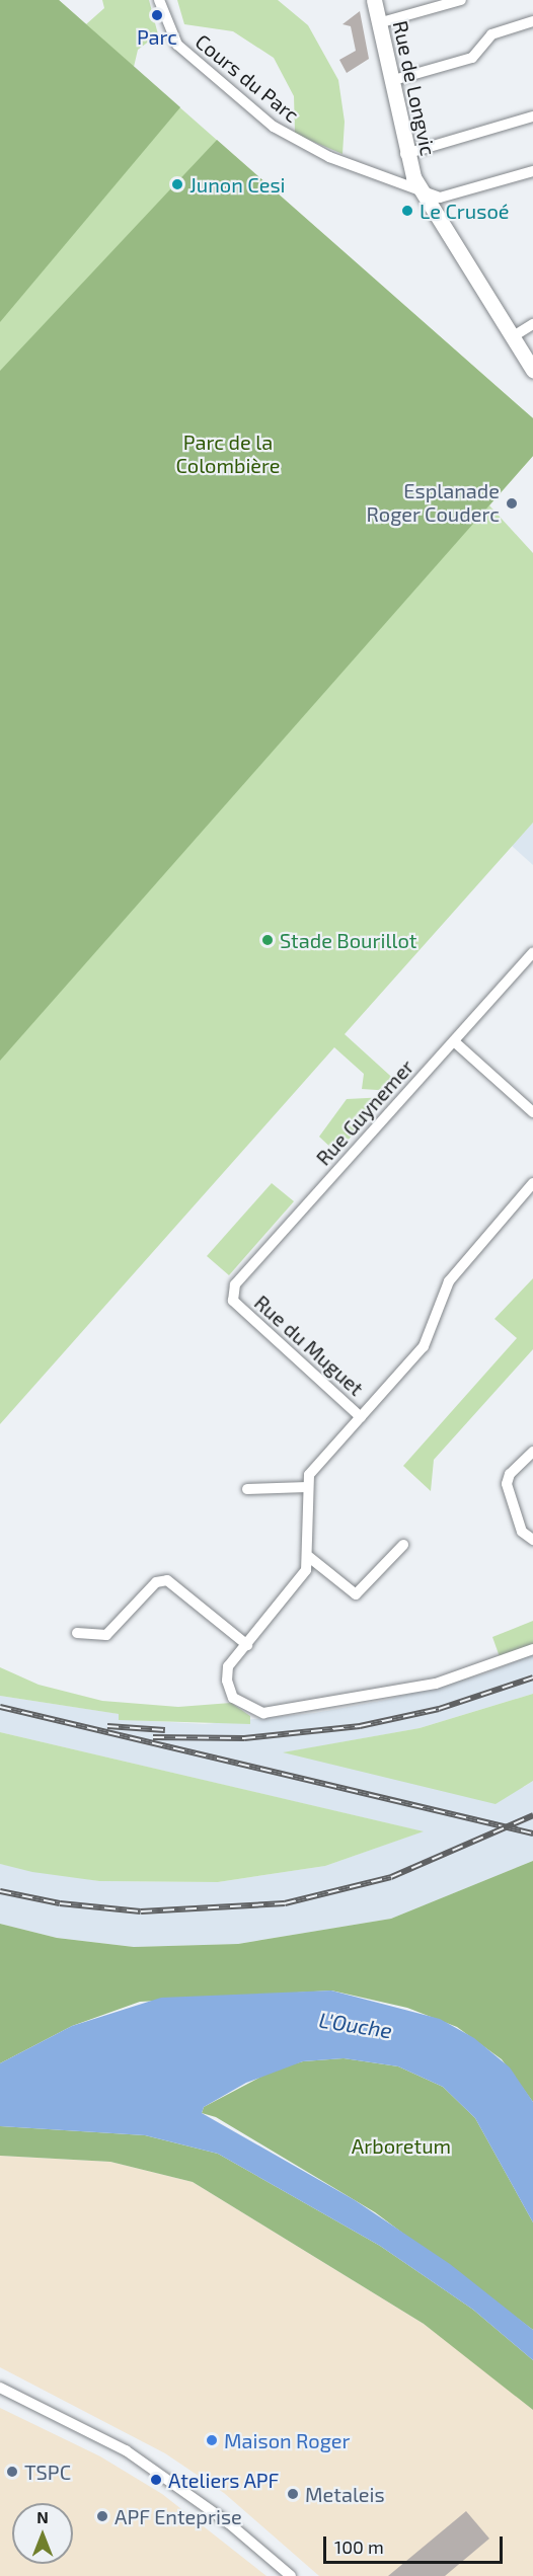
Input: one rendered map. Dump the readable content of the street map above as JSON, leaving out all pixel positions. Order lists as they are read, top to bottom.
{
  "streets": {
    "main road": ["Rue de Longvic"],
    "street": ["Cours du Parc", "Rue Guynemer", "Rue du Muguet"]
  },
  "crossings": [
    ["Cours du Parc", "Rue de Longvic"],
    ["Rue Guynemer", "Rue du Muguet"]
  ],
  "water": ["L'Ouche"],
  "parks": ["Parc de la Colombière", "Arboretum"],
  "places": [
    "Parc",
    "Junon Cesi",
    "Le Crusoé",
    "Esplanade Roger Couderc",
    "Stade Bourillot",
    "Maison Roger",
    "TSPC",
    "Ateliers APF",
    "Metaleis",
    "APF Enteprise"
  ],
  "scale_bar": "100 m",
  "north": "top"
}
